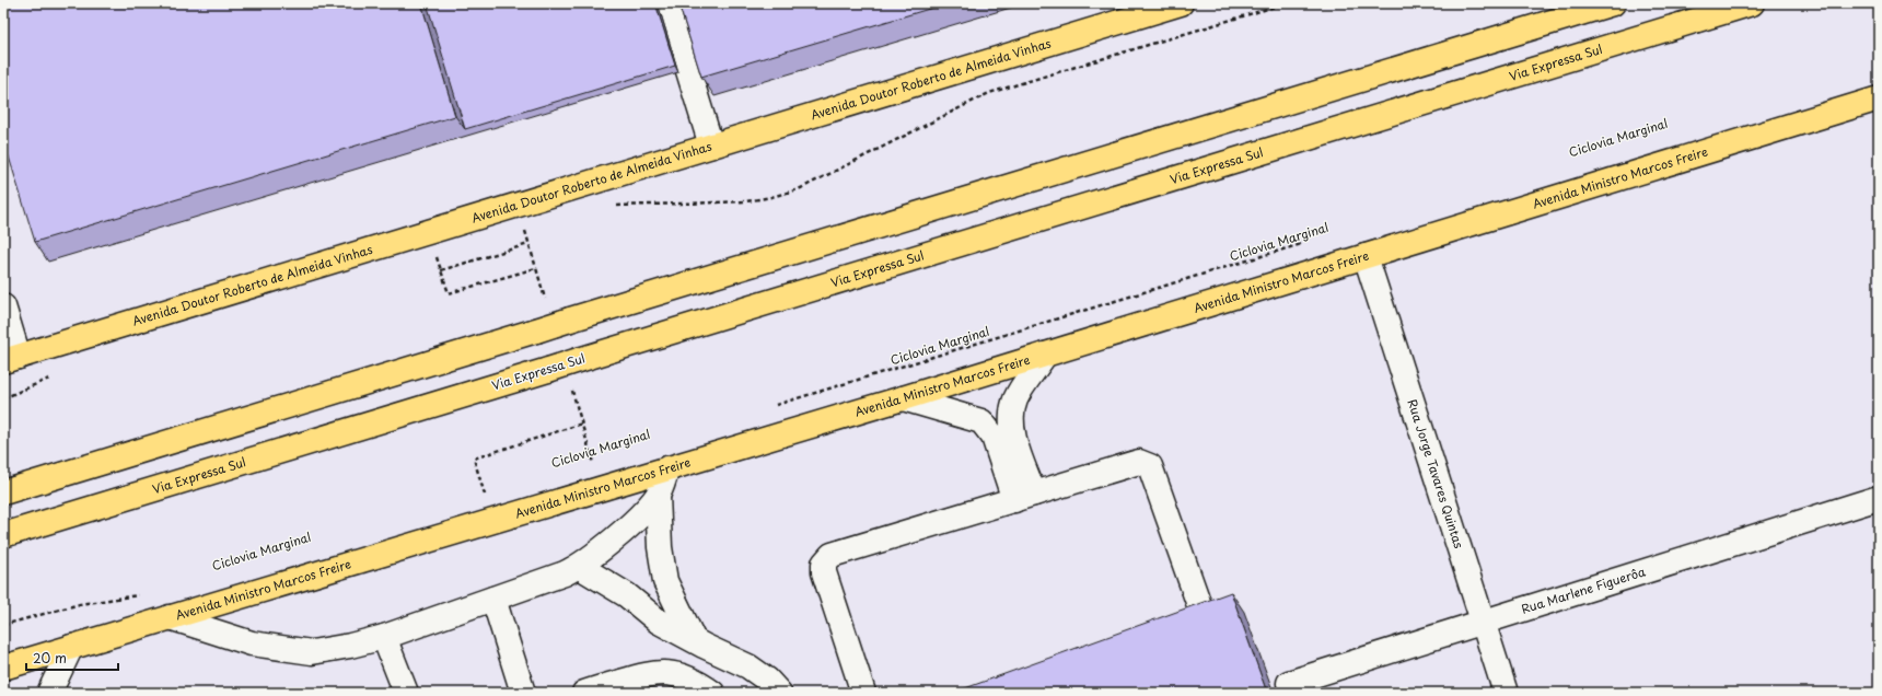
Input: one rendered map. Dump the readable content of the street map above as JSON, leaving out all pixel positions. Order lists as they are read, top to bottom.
{
  "streets": {
    "main road": ["Via Expressa Sul", "Avenida Doutor Roberto de Almeida Vinhas", "Avenida Ministro Marcos Freire"],
    "street": ["Rua Jorge Tavares Quintas", "Rua Marlene Figuerôa"],
    "path": ["Ciclovia Marginal"]
  },
  "crossings": [
    ["Avenida Ministro Marcos Freire", "Rua Jorge Tavares Quintas"],
    ["Rua Jorge Tavares Quintas", "Rua Marlene Figuerôa"]
  ],
  "scale_bar": "20 m"
}
